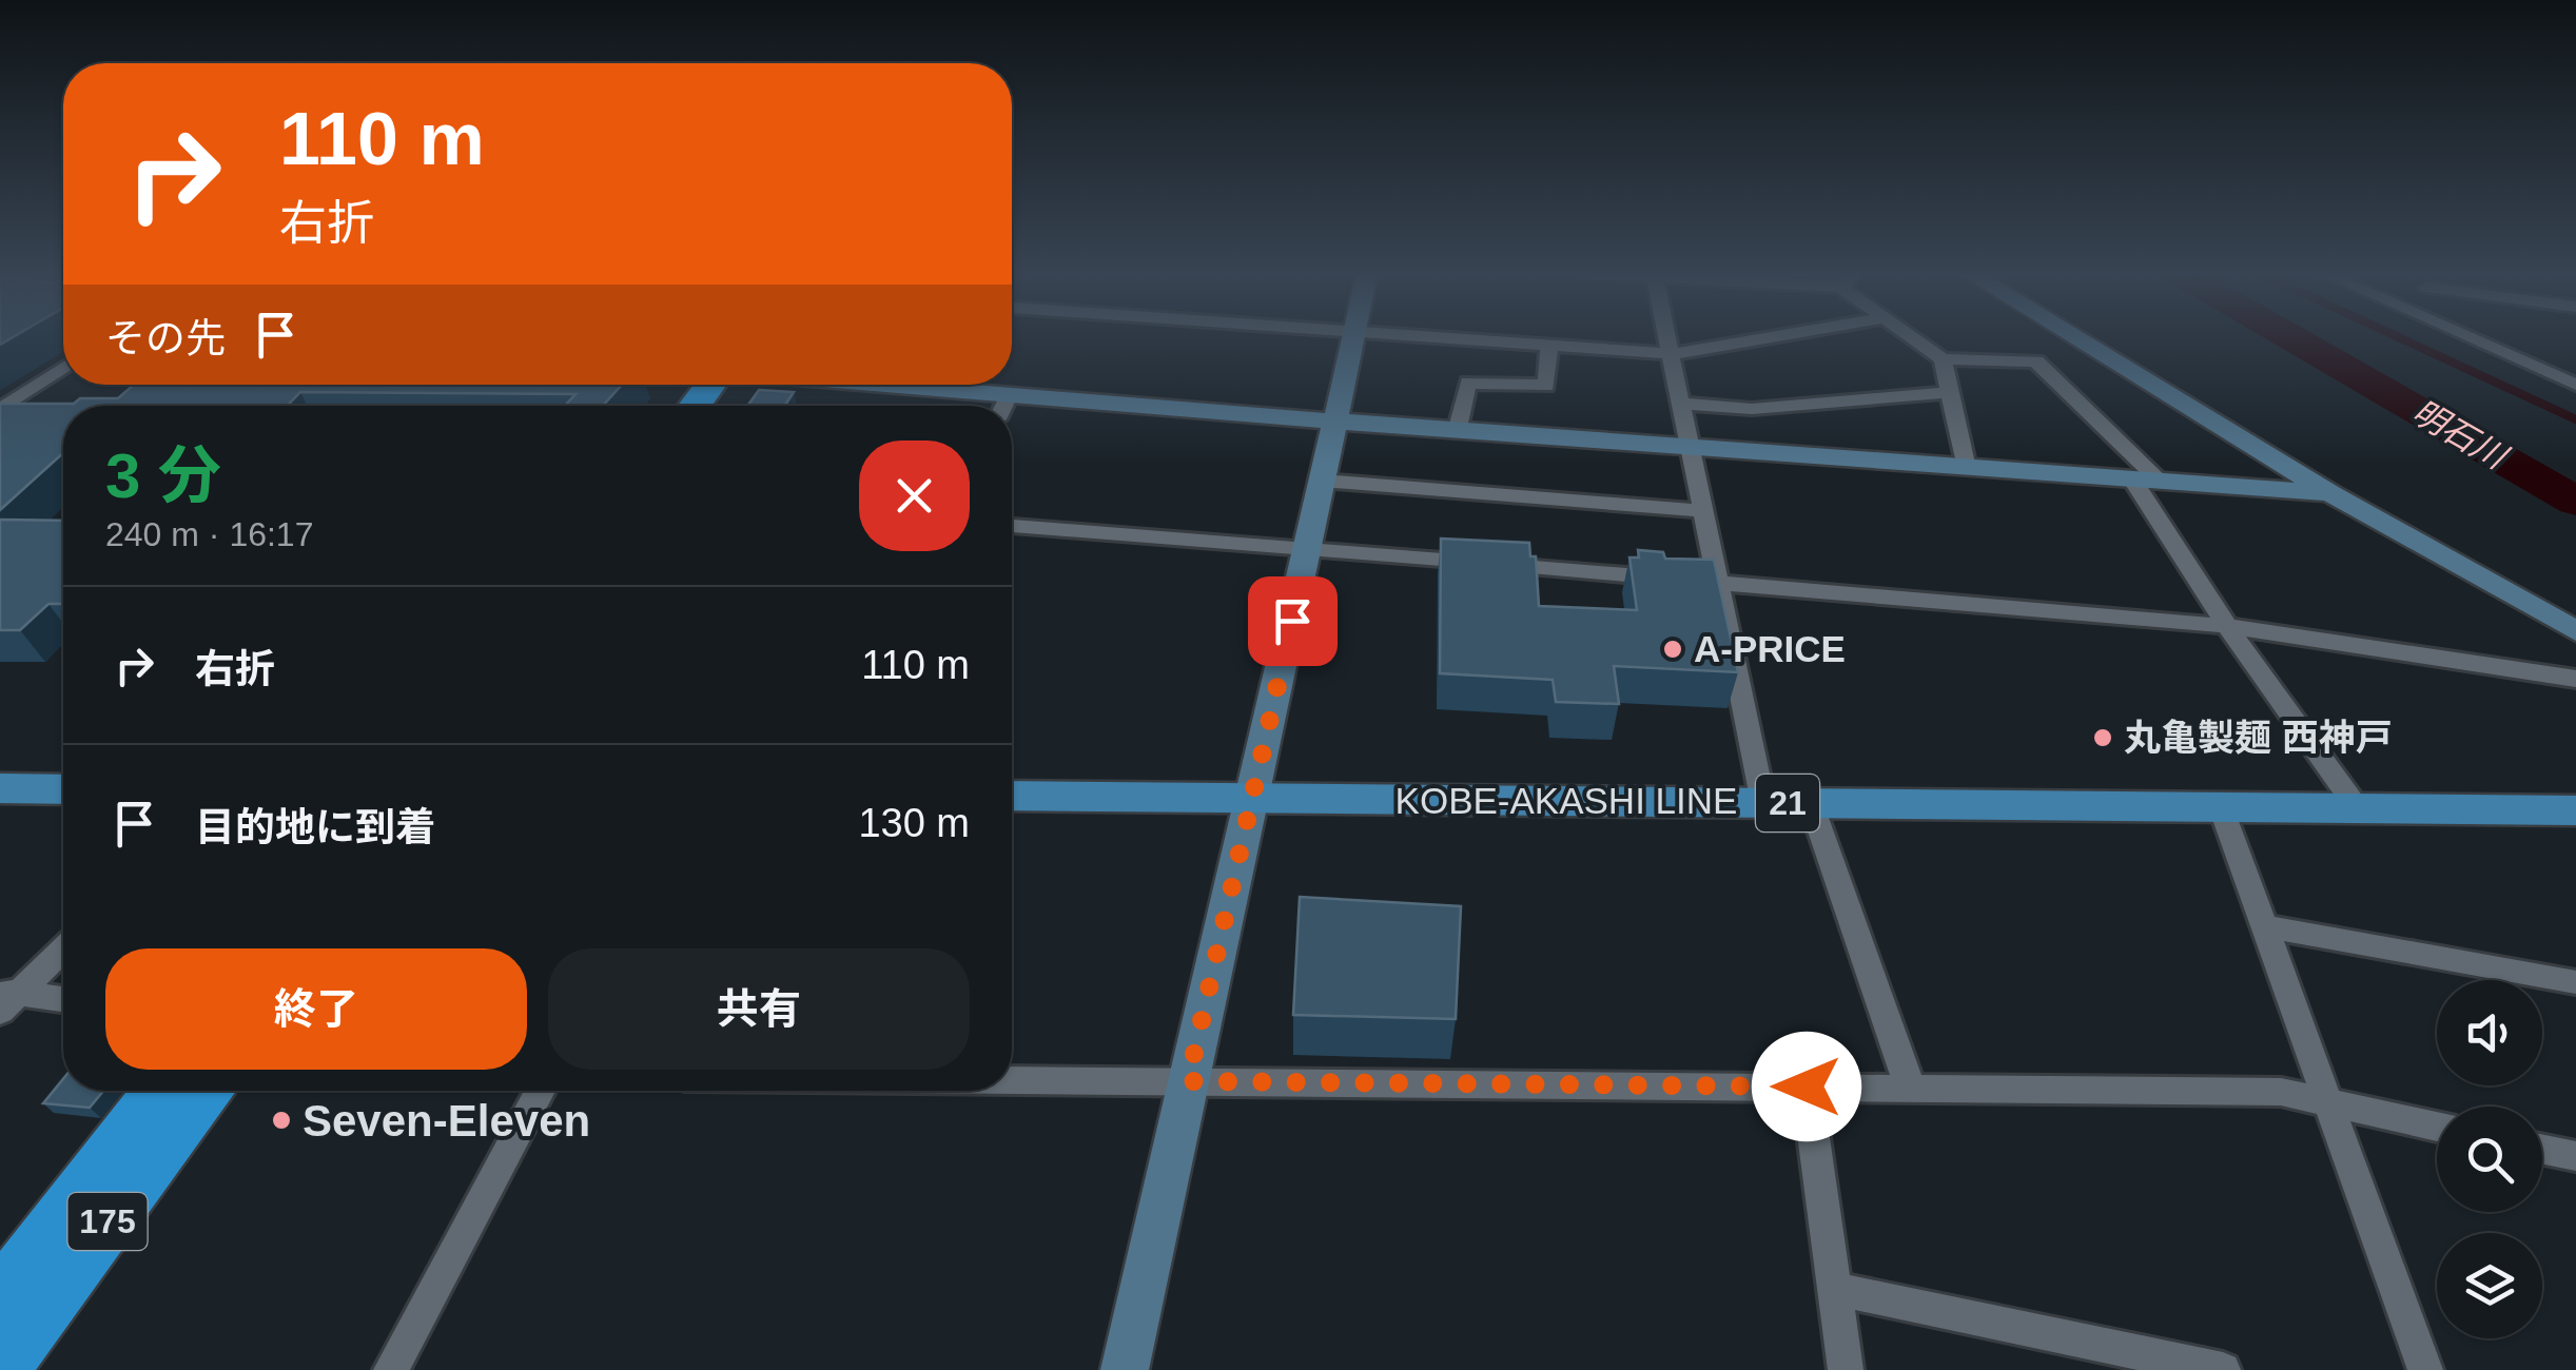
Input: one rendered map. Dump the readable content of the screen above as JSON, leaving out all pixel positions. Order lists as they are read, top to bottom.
{
  "streets": {
    "highway": ["175"],
    "main road": ["KOBE-AKASHI LINE", "21"]
  },
  "water": ["明石川"],
  "places": ["A-PRICE", "丸亀製麺 西神戸", "Seven-Eleven"],
  "page": {
    "turn": ["110 m", "右折"],
    "then": "その先",
    "heading": ["3 分", "240 m · 16:17"],
    "list": [
      {
        "name": "右折",
        "value": "110 m"
      },
      {
        "name": "目的地に到着",
        "value": "130 m"
      }
    ],
    "buttons": ["終了", "共有"]
  }
}
